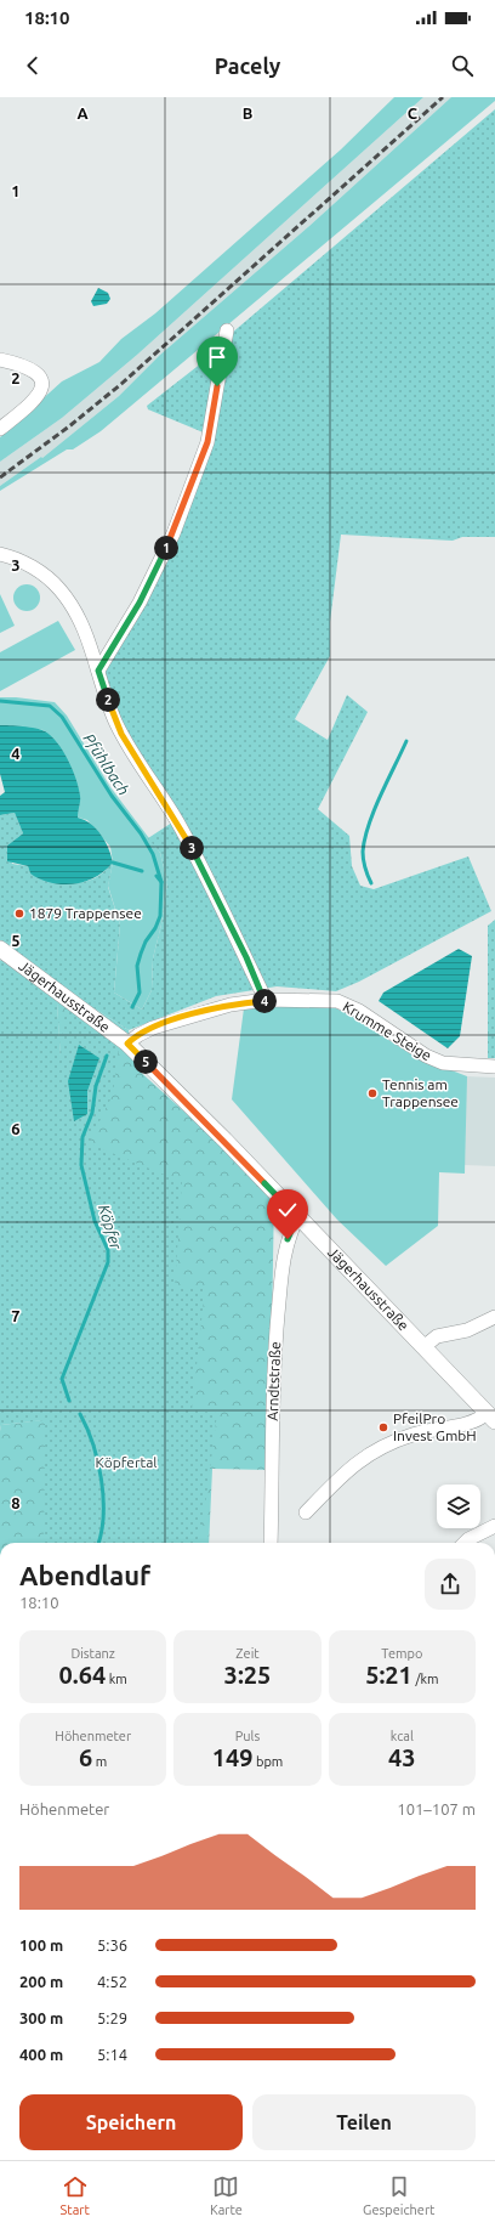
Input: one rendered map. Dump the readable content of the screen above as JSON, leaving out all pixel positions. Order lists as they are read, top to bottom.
{
  "streets": {
    "street": ["Jägerhausstraße", "Krumme Steige", "Arndtstraße"]
  },
  "crossings": [
    ["Jägerhausstraße", "Arndtstraße"]
  ],
  "water": ["Pfühlbach", "Köpfer"],
  "parks": ["Köpfertal"],
  "places": ["1879 Trappensee", "Tennis am Trappensee", "PfeilPro Invest GmbH"],
  "page": {
    "status": "18:10",
    "header": "Pacely",
    "pins": [
      "1",
      "2",
      "3",
      "4",
      "5"
    ],
    "heading": ["Abendlauf", "18:10"],
    "stats": [
      ["Distanz", "0.64 km"],
      ["Zeit", "3:25"],
      ["Tempo", "5:21 /km"],
      ["Höhenmeter", "6 m"],
      ["Puls", "149 bpm"],
      ["kcal", "43"]
    ],
    "chart": ["Höhenmeter", "101–107 m"],
    "list": [
      {
        "name": "100 m",
        "note": "5:36"
      },
      {
        "name": "200 m",
        "note": "4:52"
      },
      {
        "name": "300 m",
        "note": "5:29"
      },
      {
        "name": "400 m",
        "note": "5:14"
      }
    ],
    "buttons": ["Speichern", "Teilen"],
    "tabs": ["Start", "Karte", "Gespeichert"]
  },
  "grid": {
    "columns": ["A", "B", "C"],
    "rows": [
      "1",
      "2",
      "3",
      "4",
      "5",
      "6",
      "7",
      "8"
    ]
  }
}
